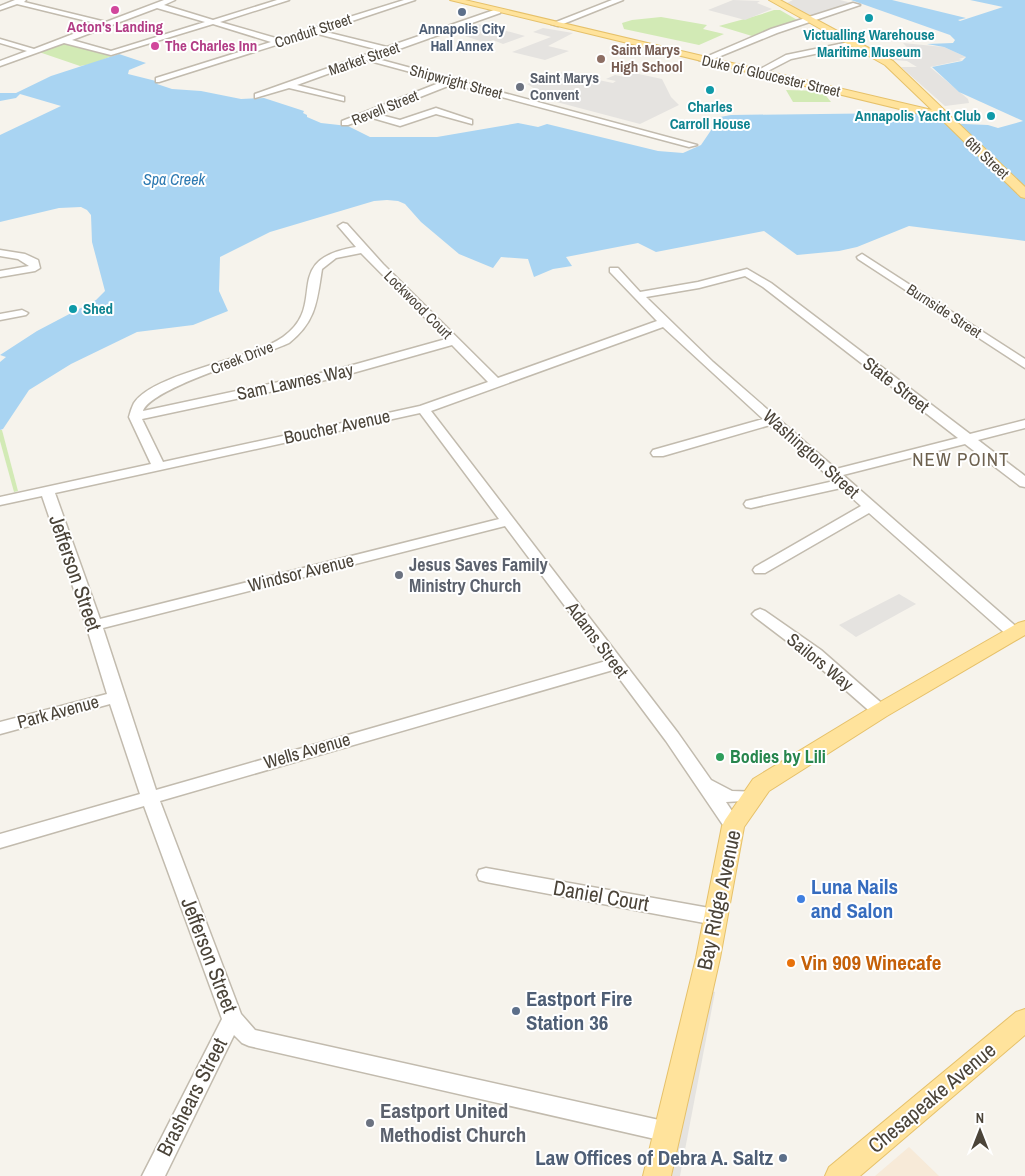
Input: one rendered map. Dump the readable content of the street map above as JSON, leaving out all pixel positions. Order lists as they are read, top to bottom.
{
  "streets": {
    "main road": [
      "Duke of Gloucester Street",
      "6th Street",
      "Bay Ridge Avenue",
      "Chesapeake Avenue"
    ],
    "street": [
      "Conduit Street",
      "Market Street",
      "Shipwright Street",
      "Revell Street",
      "Lockwood Court",
      "Burnside Street",
      "Creek Drive",
      "Sam Lawnes Way",
      "State Street",
      "Boucher Avenue",
      "Washington Street",
      "Jefferson Street",
      "Windsor Avenue",
      "Adams Street",
      "Sailors Way",
      "Park Avenue",
      "Wells Avenue",
      "Daniel Court",
      "Brashears Street"
    ]
  },
  "crossings": [
    ["Market Street", "Duke of Gloucester Street"],
    ["Market Street", "Shipwright Street"],
    ["Duke of Gloucester Street", "6th Street"],
    ["Shipwright Street", "Revell Street"],
    ["Lockwood Court", "Creek Drive"],
    ["Lockwood Court", "Sam Lawnes Way"],
    ["Lockwood Court", "Boucher Avenue"],
    ["Creek Drive", "Sam Lawnes Way"],
    ["State Street", "Washington Street"],
    ["Boucher Avenue", "Washington Street"],
    ["Boucher Avenue", "Jefferson Street"],
    ["Boucher Avenue", "Adams Street"],
    ["Washington Street", "Bay Ridge Avenue"],
    ["Jefferson Street", "Windsor Avenue"],
    ["Jefferson Street", "Park Avenue"],
    ["Jefferson Street", "Wells Avenue"],
    ["Jefferson Street", "Bay Ridge Avenue"],
    ["Jefferson Street", "Brashears Street"],
    ["Windsor Avenue", "Adams Street"],
    ["Adams Street", "Wells Avenue"],
    ["Adams Street", "Bay Ridge Avenue"],
    ["Sailors Way", "Bay Ridge Avenue"],
    ["Daniel Court", "Bay Ridge Avenue"]
  ],
  "districts": ["NEW POINT"],
  "water": ["Spa Creek"],
  "places": [
    "Acton's Landing",
    "Annapolis City Hall Annex",
    "Victualling Warehouse Maritime Museum",
    "The Charles Inn",
    "Saint Marys High School",
    "Saint Marys Convent",
    "Charles Carroll House",
    "Annapolis Yacht Club",
    "Shed",
    "Jesus Saves Family Ministry Church",
    "Bodies by Lili",
    "Luna Nails and Salon",
    "Vin 909 Winecafe",
    "Eastport Fire Station 36",
    "Eastport United Methodist Church",
    "Law Offices of Debra A. Saltz"
  ],
  "north": "top"
}
